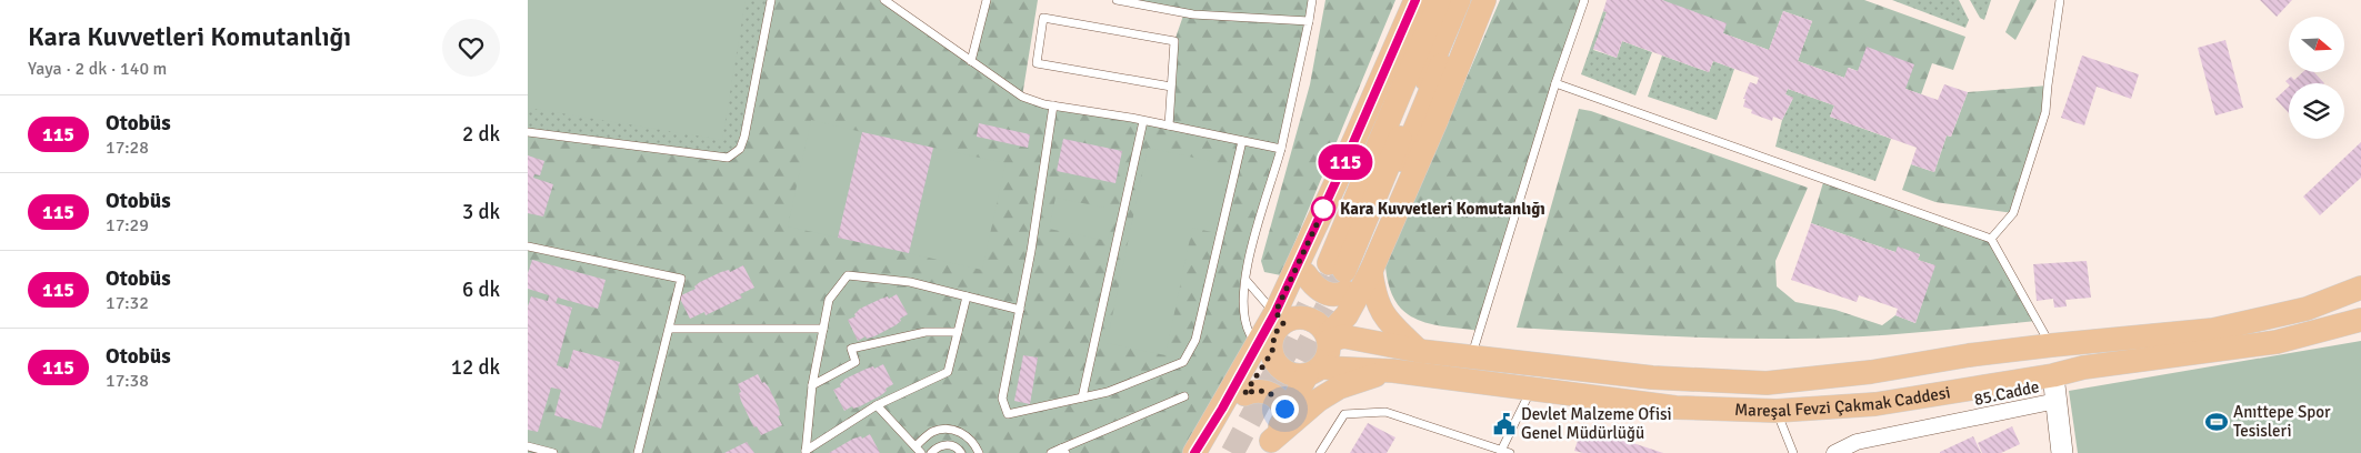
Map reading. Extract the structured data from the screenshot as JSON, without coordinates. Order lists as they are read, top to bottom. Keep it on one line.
{"streets":{"main road":["Mareşal Fevzi Çakmak Caddesi"],"street":["85.Cadde"]},"places":{"other":["Kara Kuvvetleri Komutanlığı"],"sports":["Anıttepe Spor Tesisleri"],"public building":["Devlet Malzeme Ofisi Genel Müdürlüğü"]},"lines":["bus line 115"],"north":"right","page":{"heading":["Kara Kuvvetleri Komutanlığı","Yaya · 2 dk · 140 m"],"on_map":"115","list":[{"mark":"115","name":"Otobüs","note":"17:28","value":"2 dk"},{"mark":"115","name":"Otobüs","note":"17:29","value":"3 dk"},{"mark":"115","name":"Otobüs","note":"17:32","value":"6 dk"},{"mark":"115","name":"Otobüs","note":"17:38","value":"12 dk"}]}}
